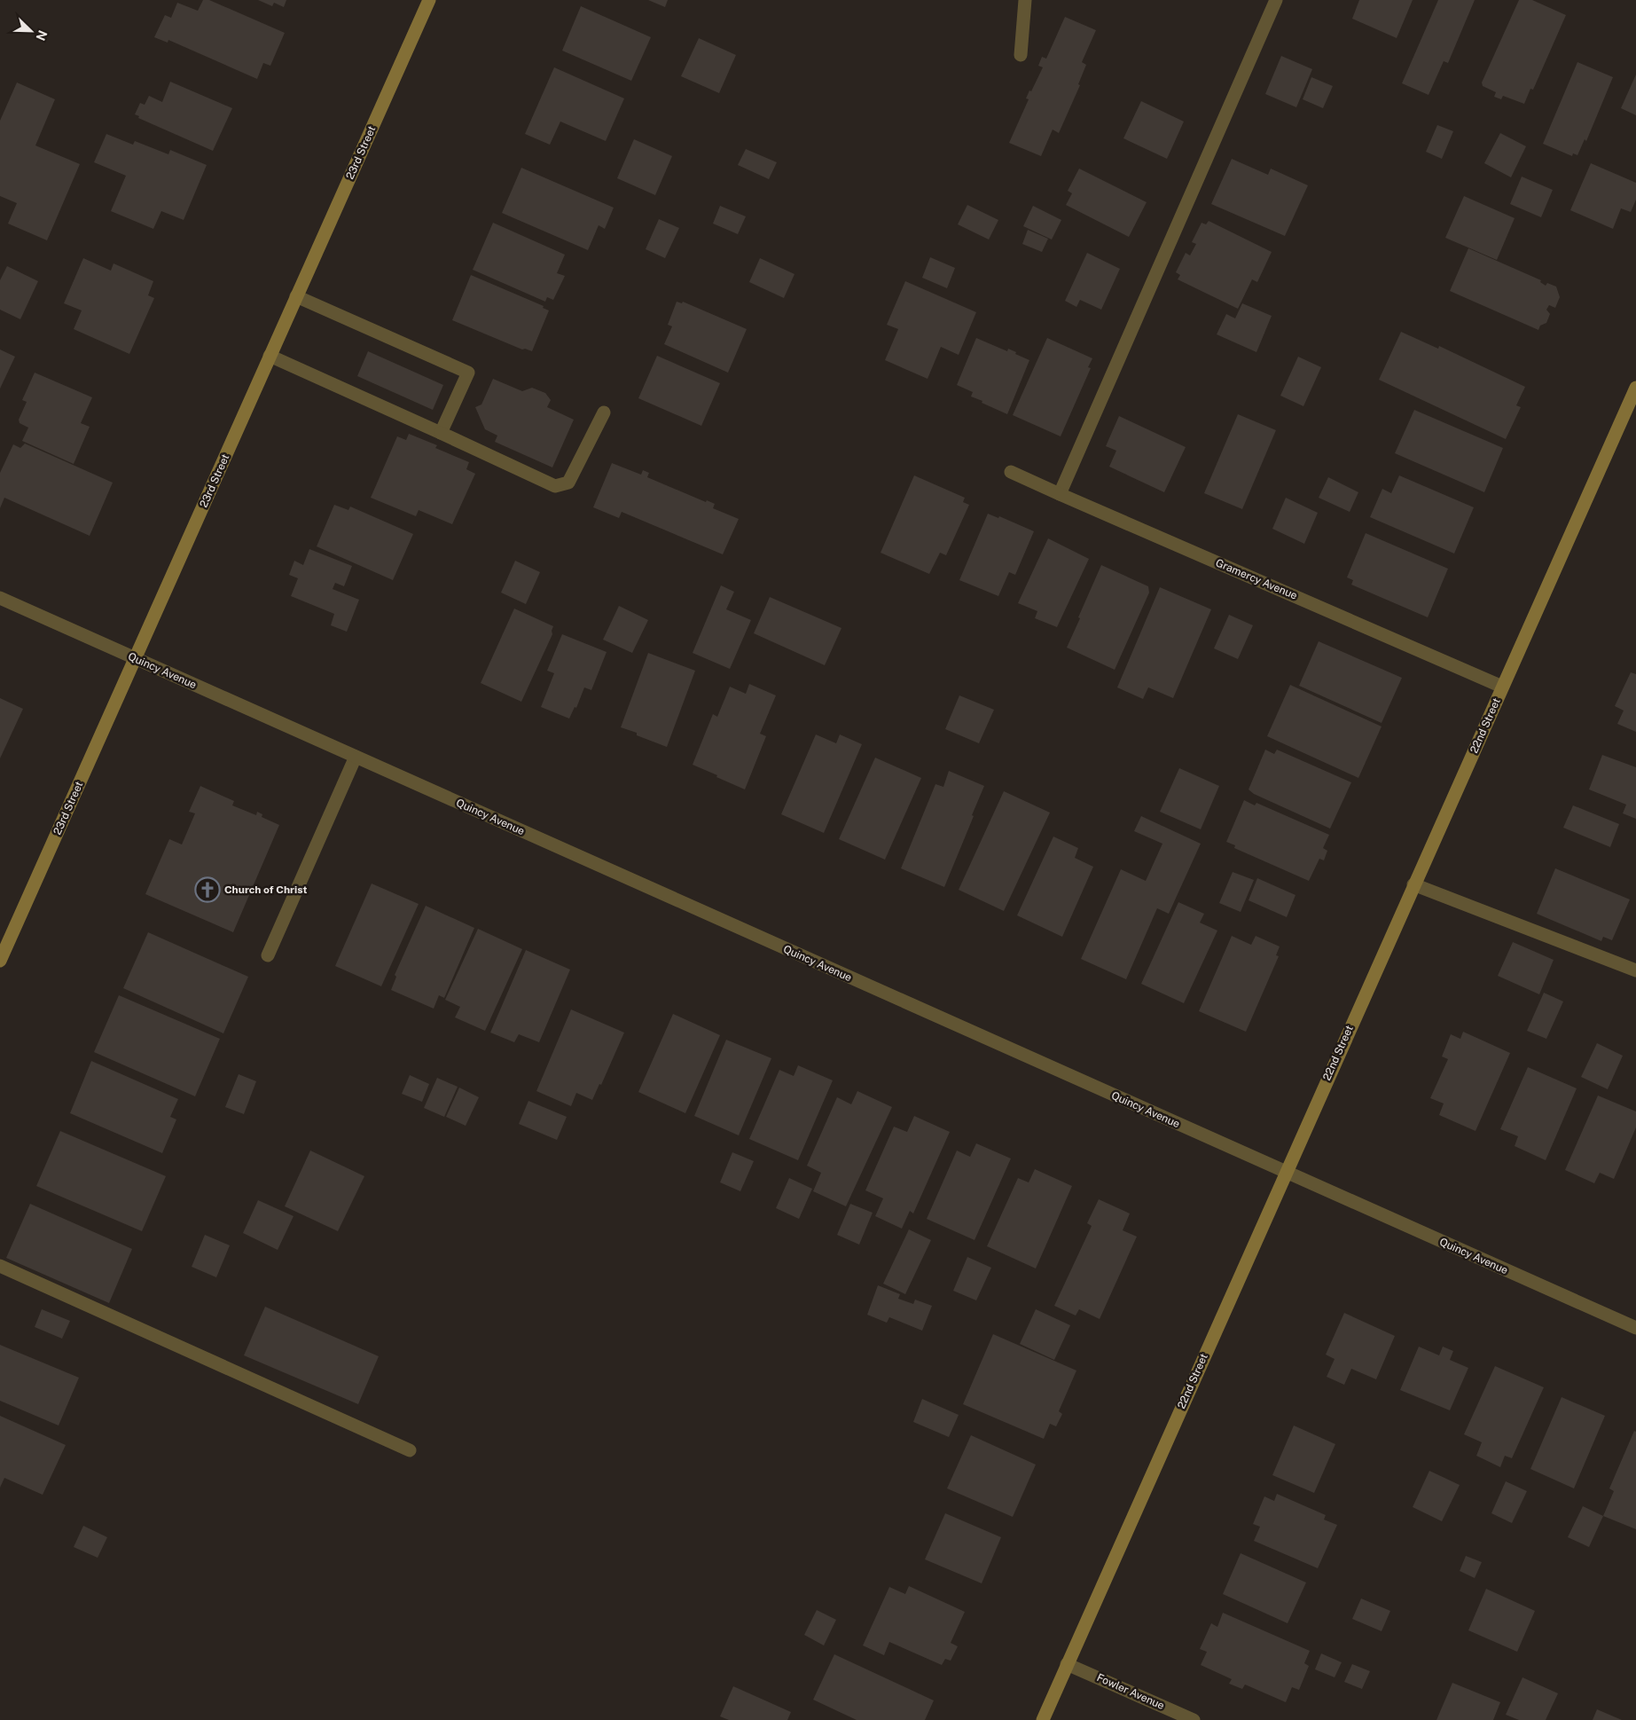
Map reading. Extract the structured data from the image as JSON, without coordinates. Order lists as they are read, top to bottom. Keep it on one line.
{"streets":{"street":["23rd Street","Gramercy Avenue","Quincy Avenue","22nd Street","Fowler Avenue"]},"crossings":[["23rd Street","Quincy Avenue"],["Gramercy Avenue","22nd Street"],["Quincy Avenue","22nd Street"],["22nd Street","Fowler Avenue"]],"places":{"church":["Church of Christ"]},"north":"bottom right"}
